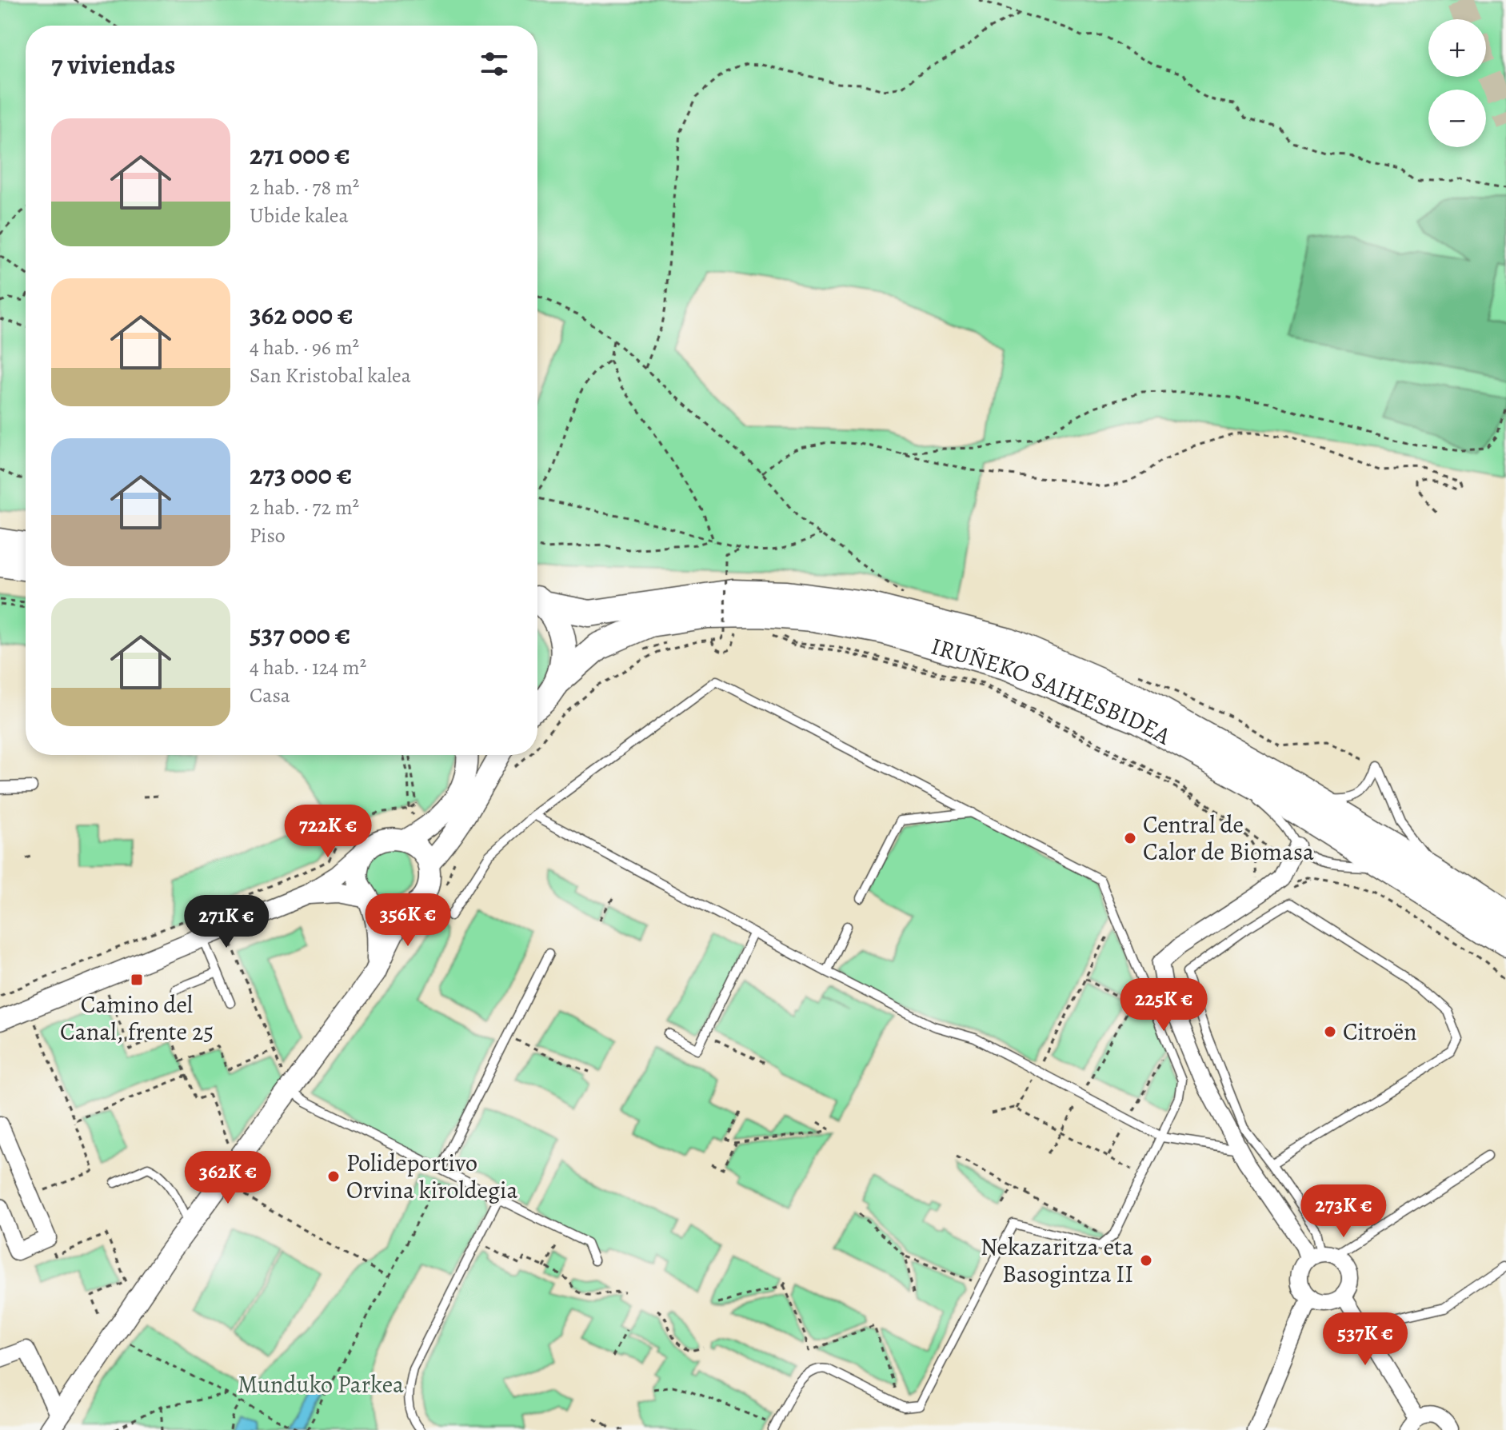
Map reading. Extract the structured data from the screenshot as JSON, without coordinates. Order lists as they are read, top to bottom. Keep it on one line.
{"streets":{"highway":["IRUÑEKO SAIHESBIDEA"]},"parks":["Munduko Parkea"],"places":{"other":["Central de Calor de Biomasa","Citroën","Polideportivo Orvina kiroldegia","Nekazaritza eta Basogintza II"],"transit":["Camino del Canal, frente 25"]},"page":{"map_buttons":["+","−"],"heading":"7 viviendas","list":[{"name":"271 000 €","note":"2 hab. · 78 m² · Ubide kalea"},{"name":"362 000 €","note":"4 hab. · 96 m² · San Kristobal kalea"},{"name":"273 000 €","note":"2 hab. · 72 m² · Piso"},{"name":"537 000 €","note":"4 hab. · 124 m² · Casa"}],"price":["722K €","356K €","271K €","225K €","362K €","273K €","537K €"]}}
